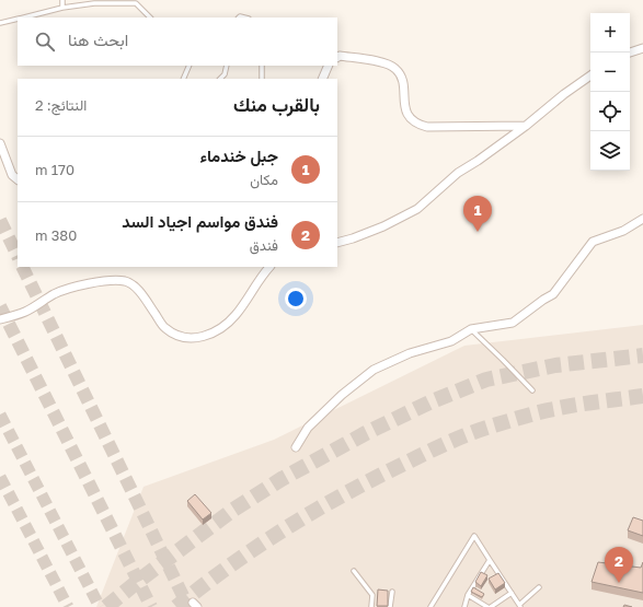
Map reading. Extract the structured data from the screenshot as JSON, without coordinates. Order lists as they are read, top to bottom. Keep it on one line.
{"page":{"map_buttons":["+","−"],"search":"ابحث هنا","heading":["بالقرب منك","النتائج: 2"],"list":[{"mark":"1","name":"جبل خندماء","note":"مكان","value":"170 m"},{"mark":"2","name":"فندق مواسم اجياد السد","note":"فندق","value":"380 m"}],"pins":["1","2"]}}
